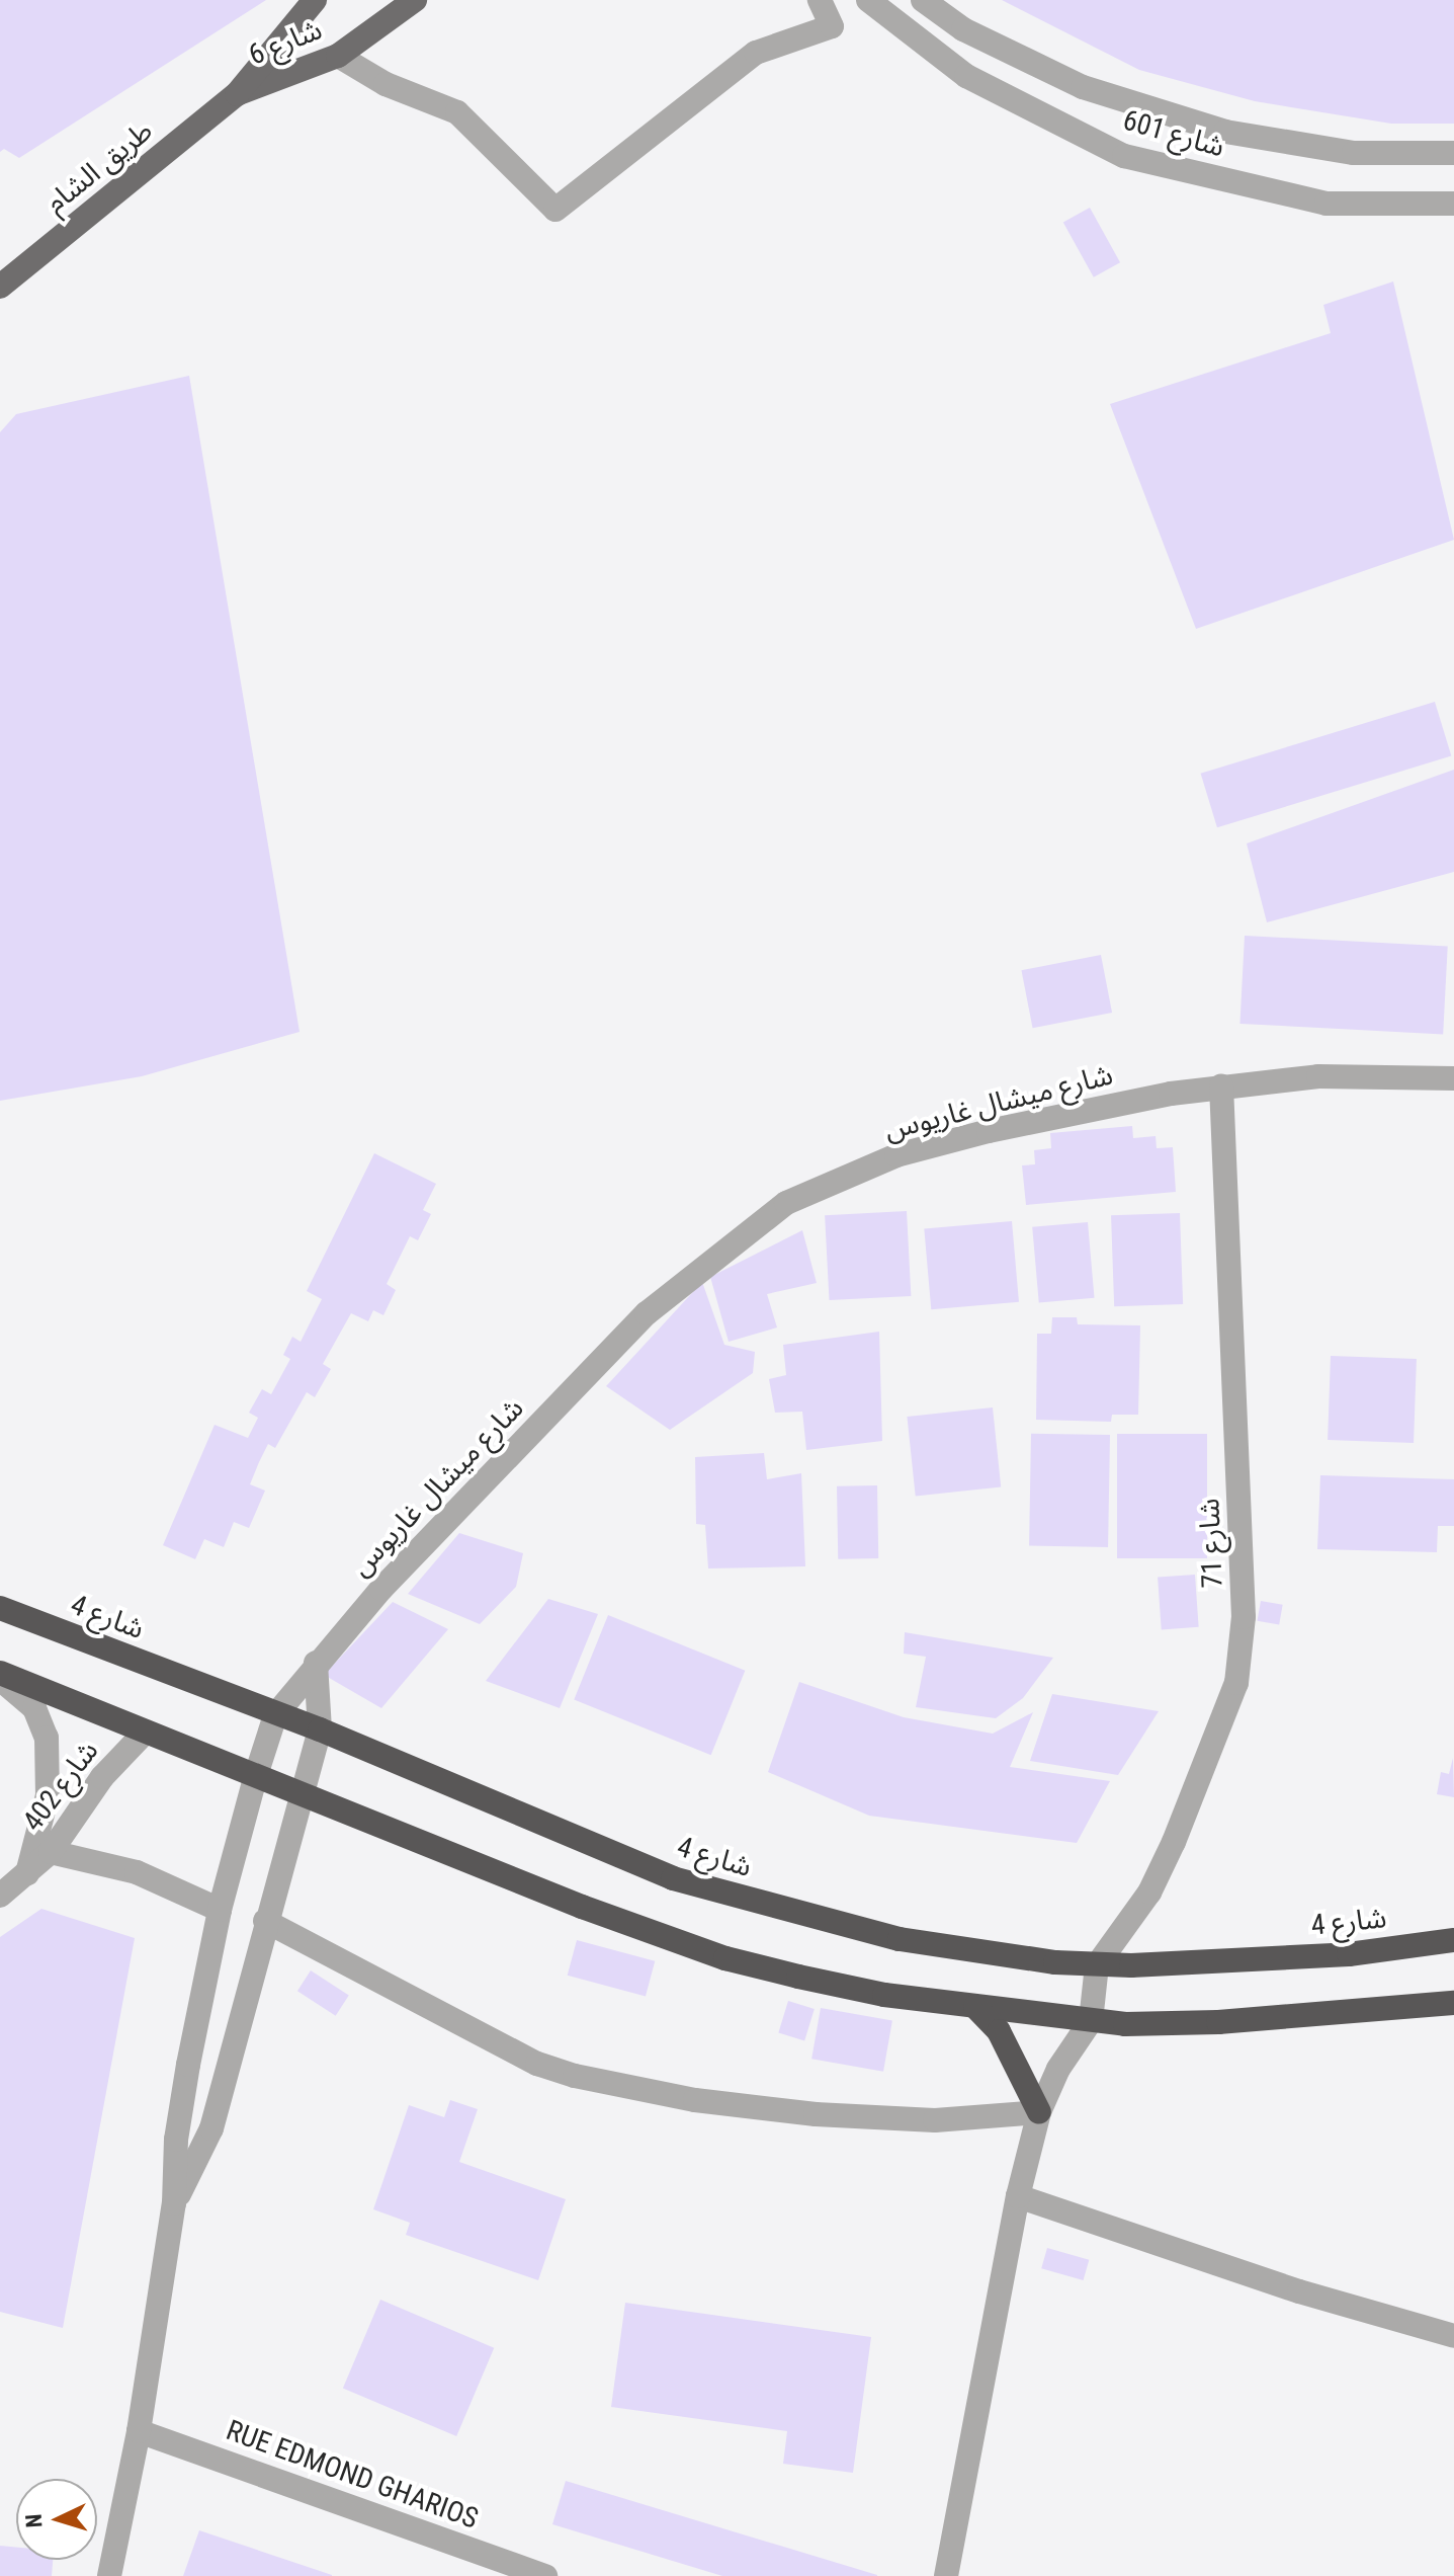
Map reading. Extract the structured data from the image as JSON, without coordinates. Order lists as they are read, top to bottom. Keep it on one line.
{"streets":{"highway":["شارع 4"],"main road":["شارع 6","طريق الشام"],"street":["شارع 601","شارع ميشال غاريوس","شارع 71","شارع 402","RUE EDMOND GHARIOS"]},"crossings":[["شارع 6","طريق الشام"],["شارع ميشال غاريوس","شارع 71"],["شارع ميشال غاريوس","شارع 4"],["شارع 71","شارع 4"]],"north":"left"}
